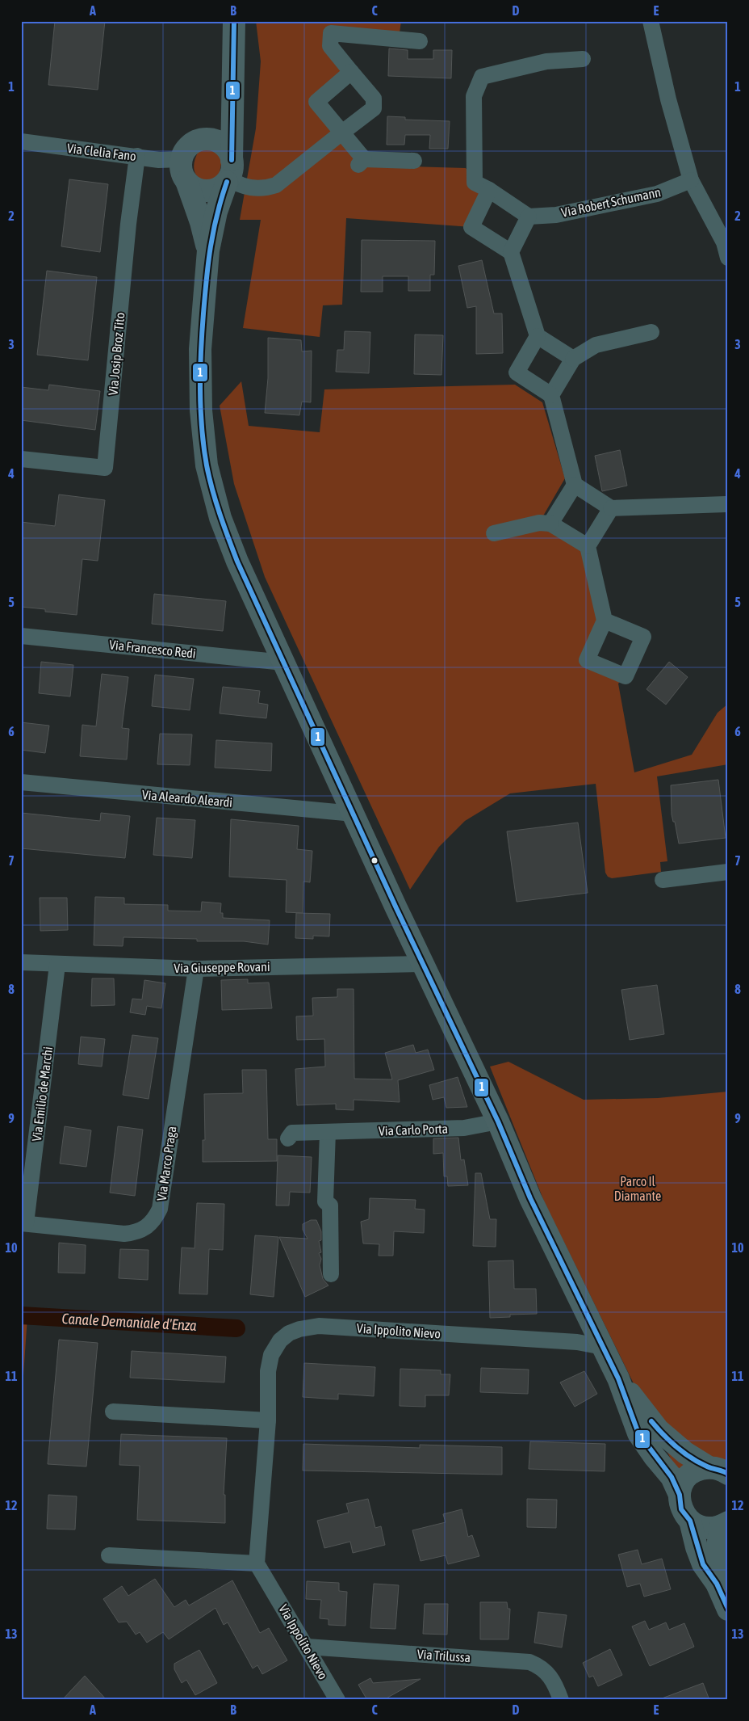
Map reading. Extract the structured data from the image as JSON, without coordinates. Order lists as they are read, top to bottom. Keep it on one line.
{"streets":{"street":["Via Clelia Fano","Via Robert Schumann","Via Josip Broz Tito","Via Francesco Redi","Via Aleardo Aleardi","Via Giuseppe Rovani","Via Emilio de Marchi","Via Carlo Porta","Via Marco Praga","Via Ippolito Nievo","Via Trilussa"]},"crossings":[["Via Clelia Fano","Via Josip Broz Tito"],["Via Giuseppe Rovani","Via Emilio de Marchi"],["Via Giuseppe Rovani","Via Marco Praga"],["Via Emilio de Marchi","Via Marco Praga"],["Via Ippolito Nievo","Via Trilussa"]],"water":["Canale Demaniale d'Enza"],"parks":["Parco Il Diamante"],"lines":["transit line 1"],"grid":{"columns":["A","B","C","D","E"],"rows":["1","2","3","4","5","6","7","8","9","10","11","12","13"]}}
